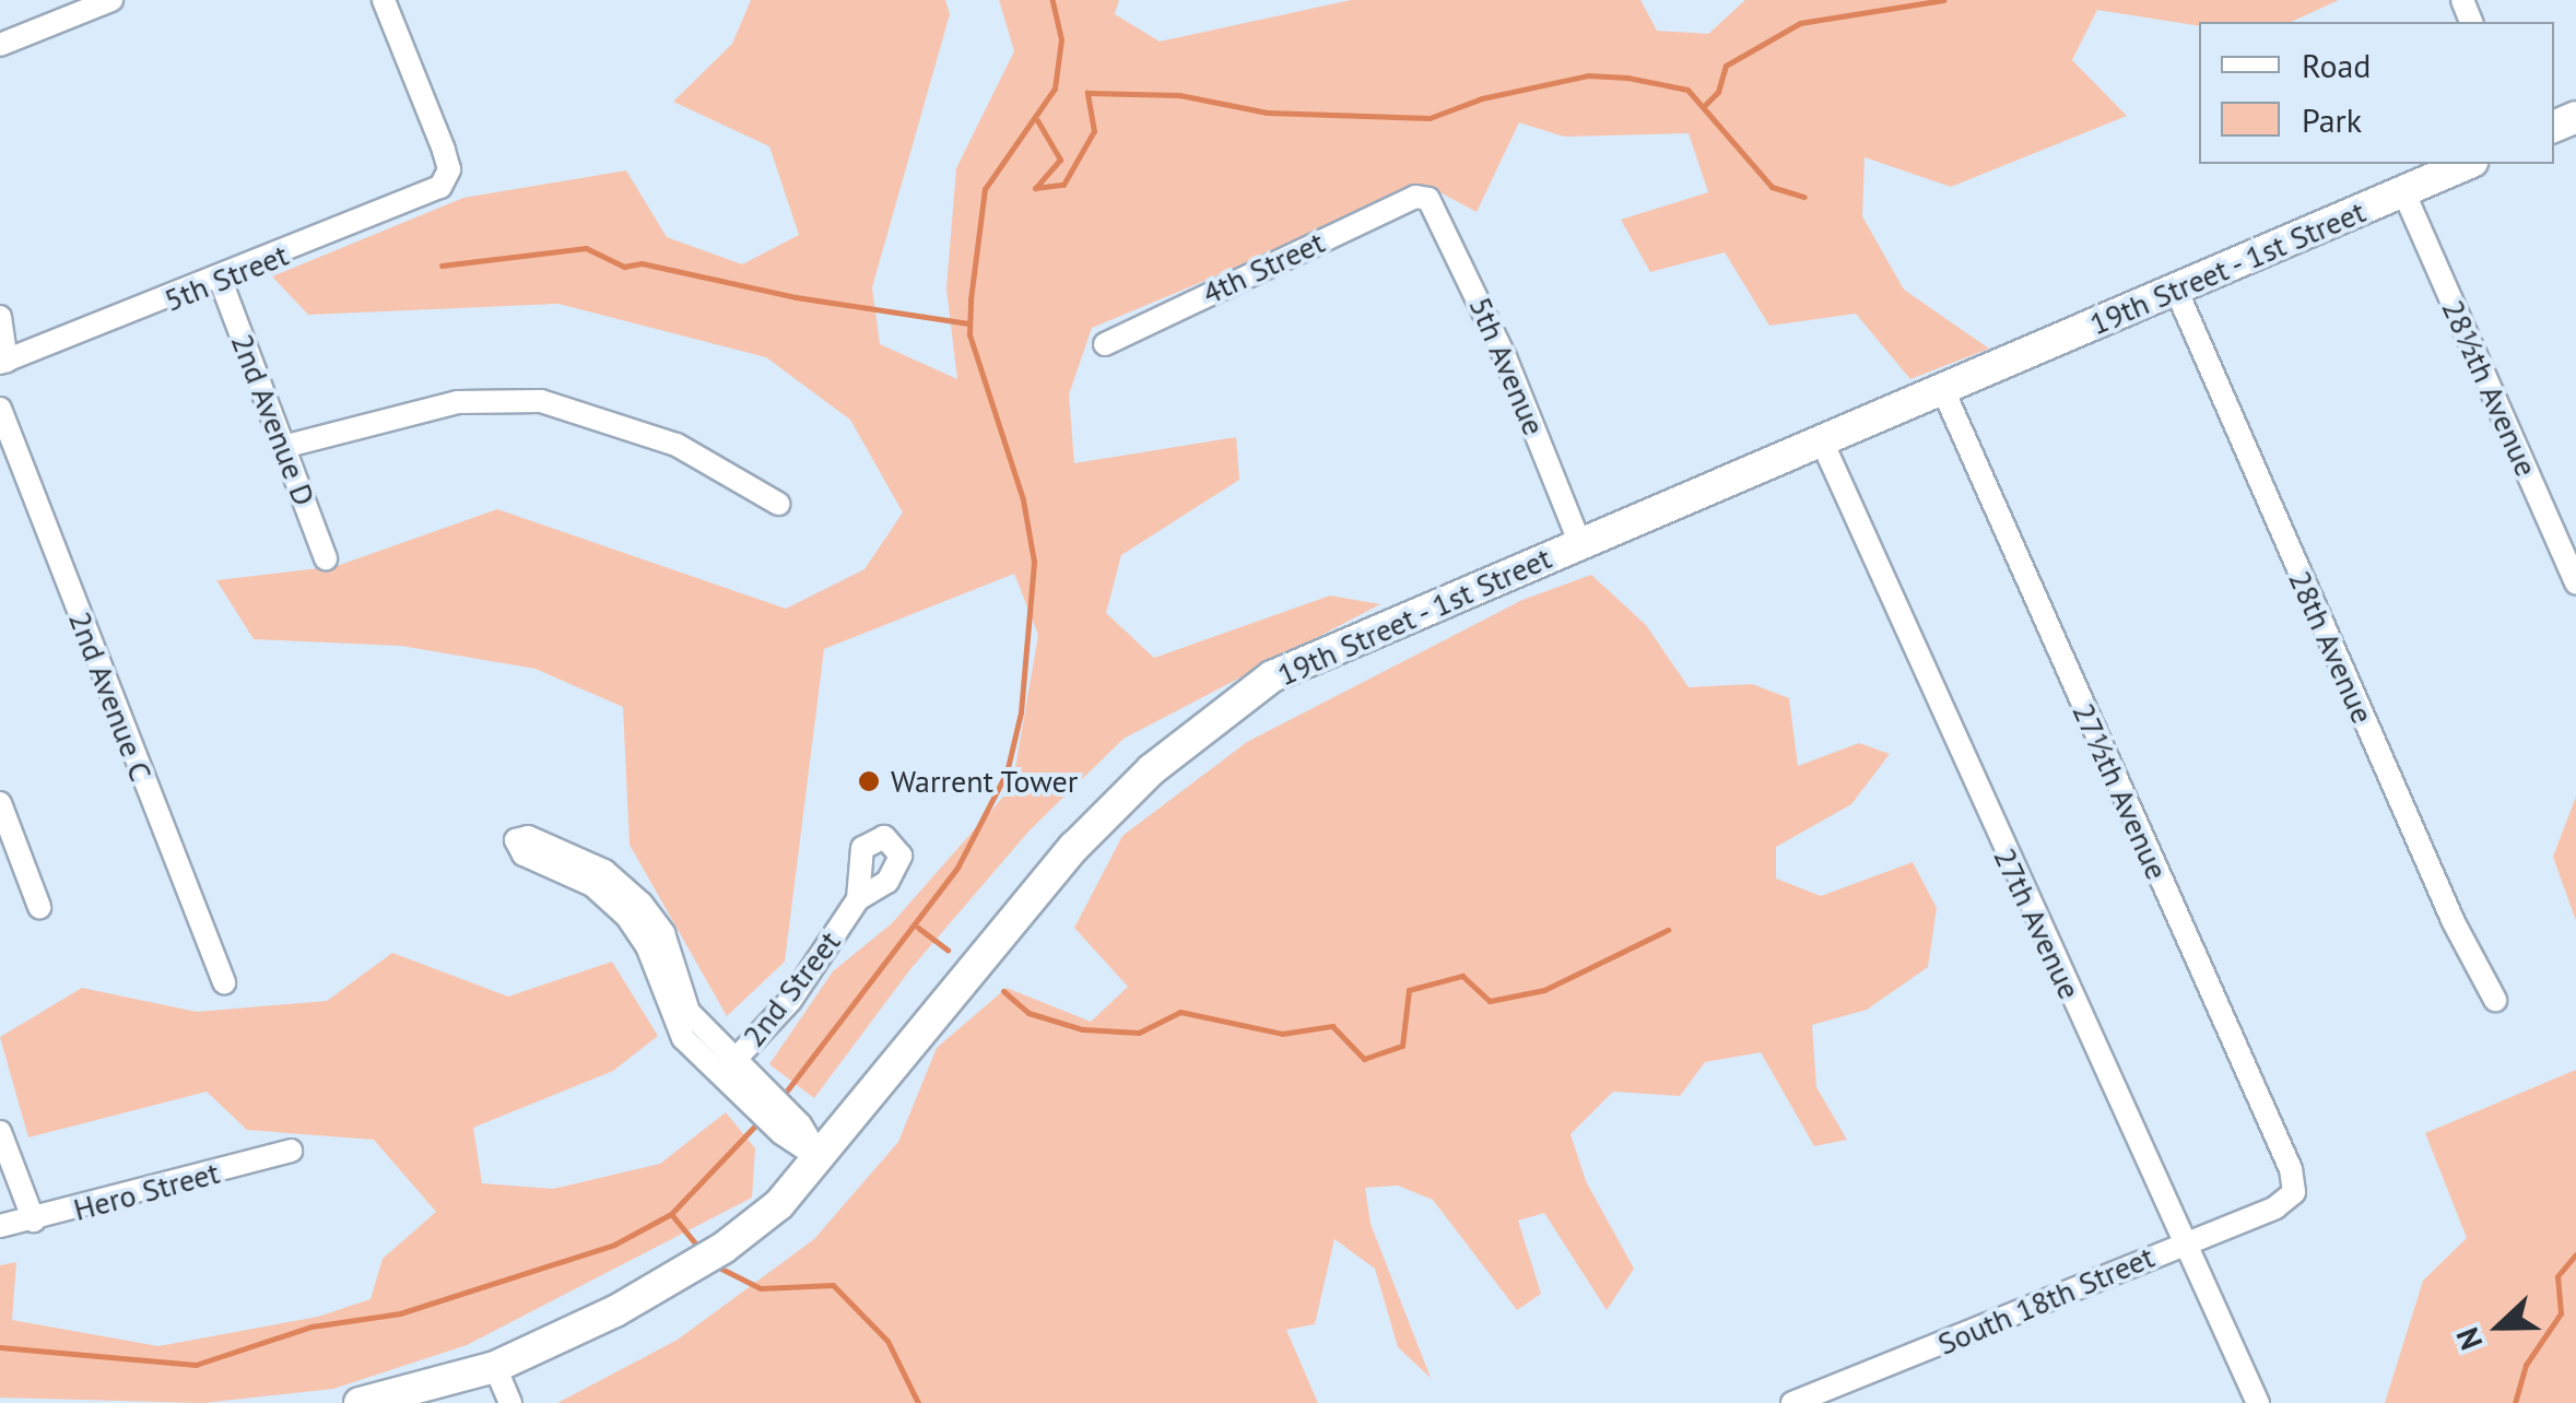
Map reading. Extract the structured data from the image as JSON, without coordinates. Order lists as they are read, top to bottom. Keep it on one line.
{"streets":{"main road":["19th Street - 1st Street"],"street":["4th Street","5th Street","5th Avenue","28½th Avenue","2nd Avenue D","28th Avenue","2nd Avenue C","27½th Avenue","27th Avenue","2nd Street","Hero Street","South 18th Street"]},"crossings":[["4th Street","5th Avenue"],["19th Street - 1st Street","5th Avenue"],["19th Street - 1st Street","28½th Avenue"],["19th Street - 1st Street","28th Avenue"],["19th Street - 1st Street","27½th Avenue"],["19th Street - 1st Street","27th Avenue"],["5th Street","2nd Avenue D"],["27½th Avenue","South 18th Street"],["27th Avenue","South 18th Street"]],"places":["Warrent Tower"],"legend":["Road","Park"],"north":"left"}
